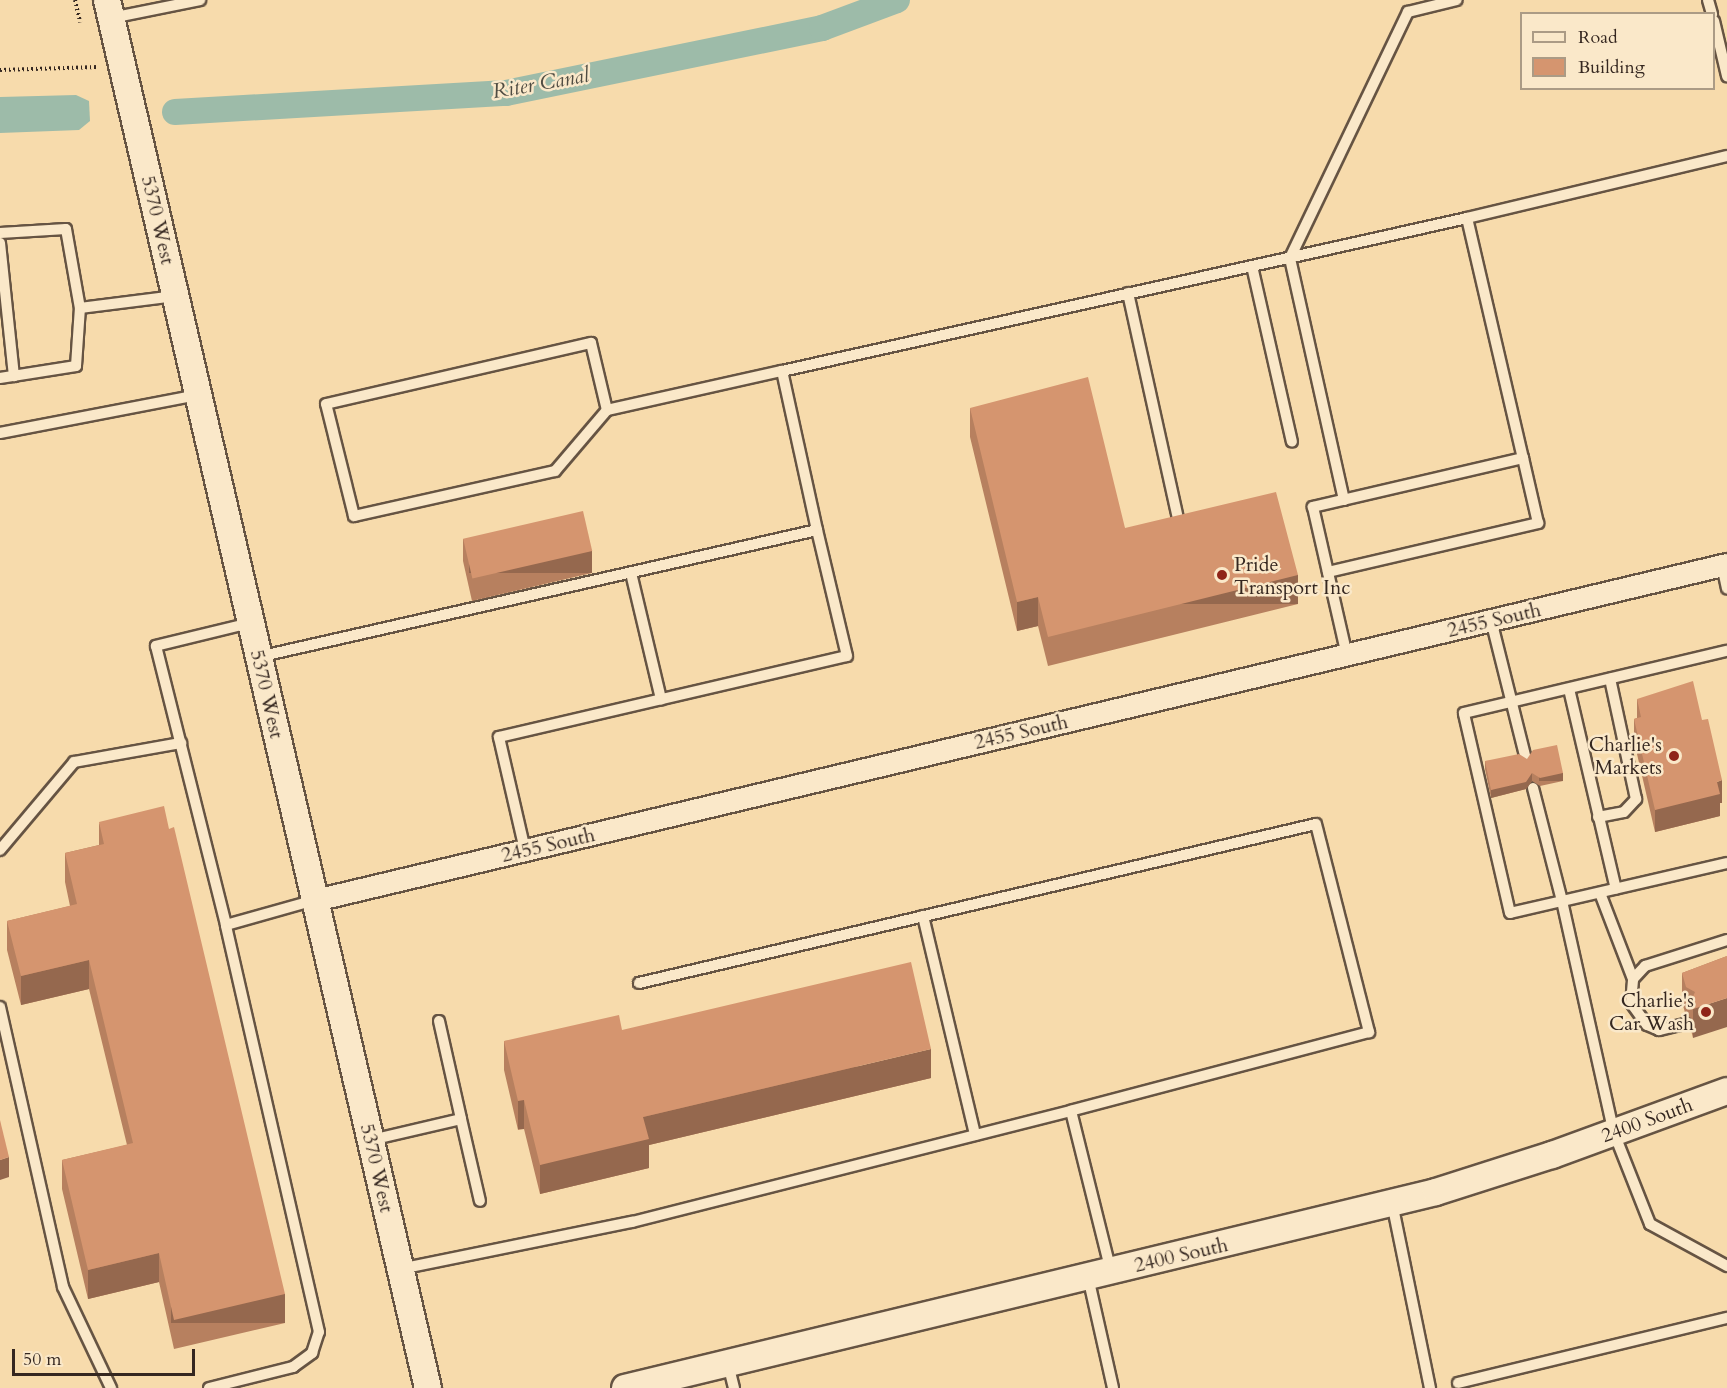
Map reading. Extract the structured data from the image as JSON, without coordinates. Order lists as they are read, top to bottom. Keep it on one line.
{"streets":{"street":["5370 West","2455 South","2400 South"]},"crossings":[["5370 West","2455 South"]],"water":["Riter Canal"],"places":["Pride Transport Inc","Charlie's Markets","Charlie's Car Wash"],"legend":["Road","Building"],"scale_bar":"50 m"}
